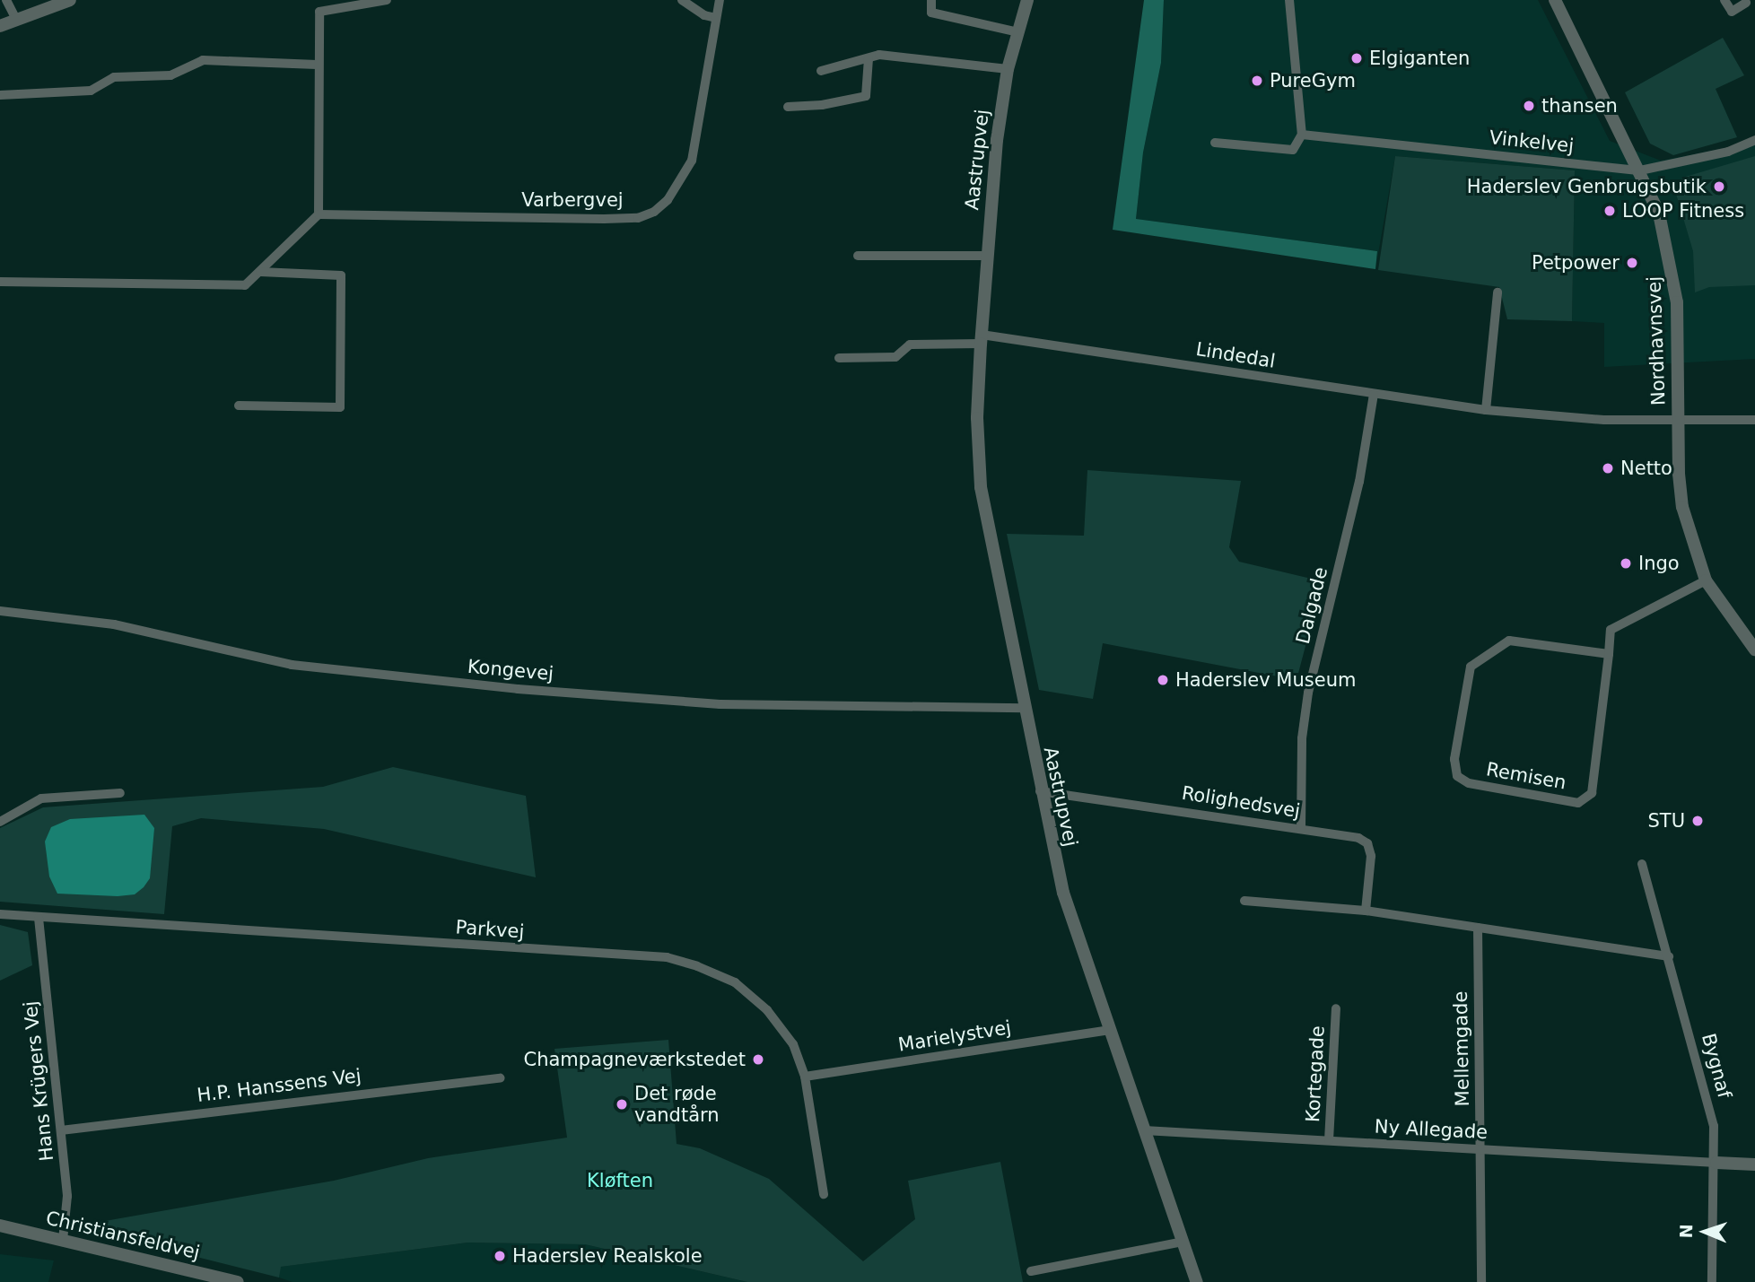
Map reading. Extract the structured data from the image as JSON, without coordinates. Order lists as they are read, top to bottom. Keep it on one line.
{"streets":{"street":["Vinkelvej","Aastrupvej","Varbergvej","Nordhavnsvej","Lindedal","Dalgade","Kongevej","Remisen","Rolighedsvej","Parkvej","Marielystvej","Mellemgade","Bygnaf","Kortegade","Hans Krügers Vej","H.P. Hanssens Vej","Ny Allegade","Christiansfeldvej"]},"crossings":[["Vinkelvej","Nordhavnsvej"],["Aastrupvej","Lindedal"],["Aastrupvej","Kongevej"],["Aastrupvej","Rolighedsvej"],["Aastrupvej","Marielystvej"],["Aastrupvej","Ny Allegade"],["Nordhavnsvej","Lindedal"],["Nordhavnsvej","Remisen"],["Lindedal","Dalgade"],["Dalgade","Rolighedsvej"],["Parkvej","Marielystvej"],["Parkvej","Hans Krügers Vej"],["Mellemgade","Ny Allegade"],["Bygnaf","Ny Allegade"],["Kortegade","Ny Allegade"],["Hans Krügers Vej","H.P. Hanssens Vej"],["Hans Krügers Vej","Christiansfeldvej"]],"parks":["Kløften"],"places":["Elgiganten","PureGym","thansen","Haderslev Genbrugsbutik","LOOP Fitness","Petpower","Netto","Ingo","Haderslev Museum","STU","Champagneværkstedet","Det røde vandtårn","Haderslev Realskole"],"north":"left"}
